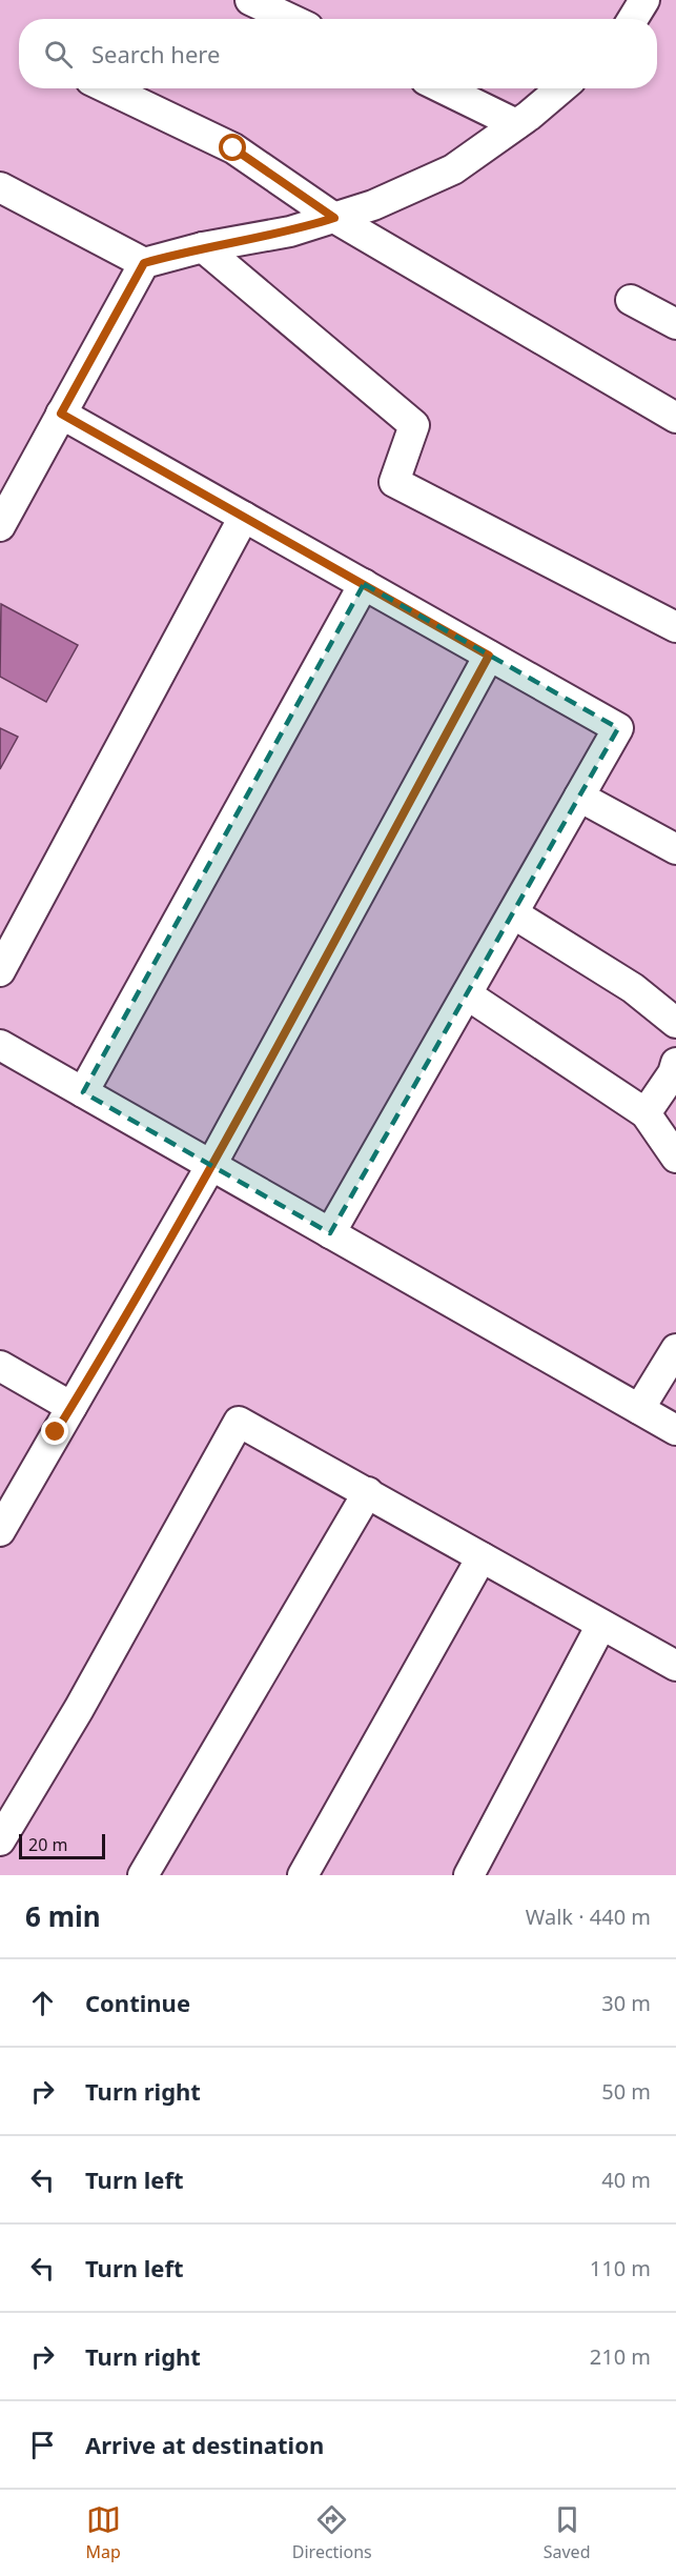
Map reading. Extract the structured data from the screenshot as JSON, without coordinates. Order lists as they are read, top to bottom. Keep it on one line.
{"scale_bar":"20 m","page":{"search":"Search here","scale":"20 m","heading":["6 min","Walk · 440 m"],"list":[["Continue","30 m"],["Turn right","50 m"],["Turn left","40 m"],["Turn left","110 m"],["Turn right","210 m"],"Arrive at destination"],"nav":["Map","Directions","Saved"]}}
